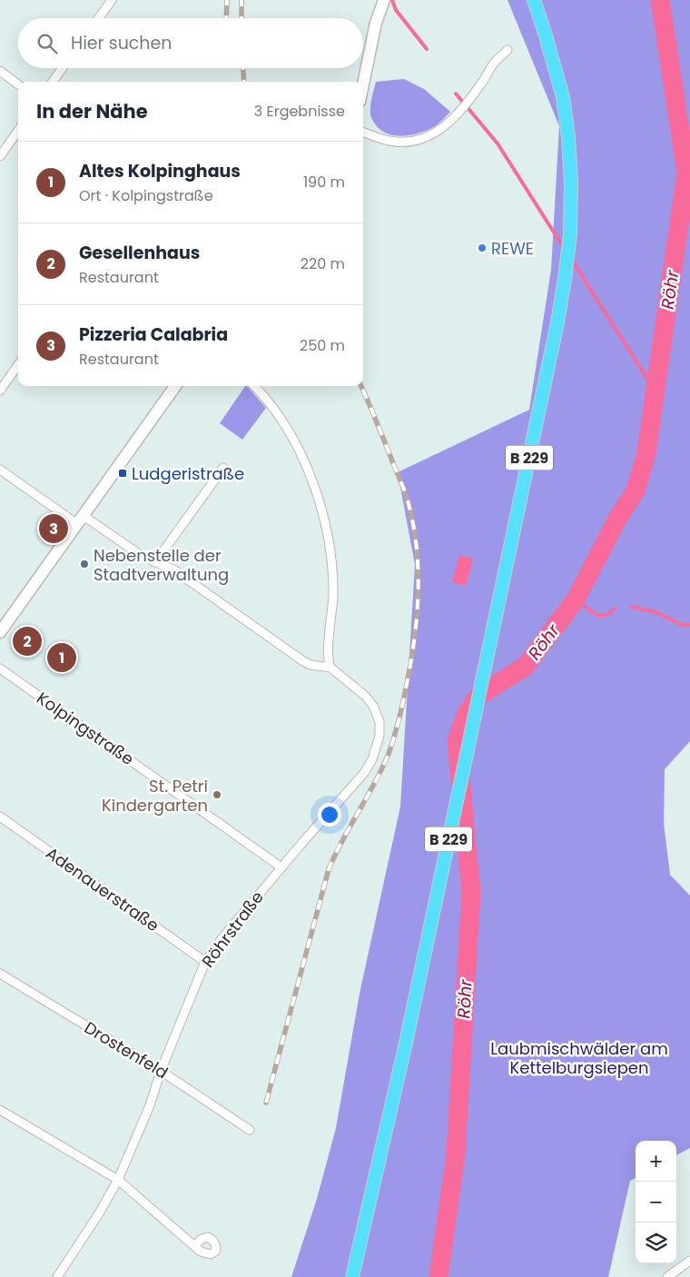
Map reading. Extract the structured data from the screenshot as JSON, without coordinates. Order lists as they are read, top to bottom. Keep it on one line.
{"streets":{"main road":["B 229"],"street":["Kolpingstraße","Adenauerstraße","Röhrstraße","Drostenfeld"]},"crossings":[["Kolpingstraße","Röhrstraße"],["Adenauerstraße","Röhrstraße"],["Röhrstraße","Drostenfeld"]],"water":["Röhr"],"parks":["Laubmischwälder am Kettelburgsiepen"],"places":{"other":["REWE","Nebenstelle der Stadtverwaltung","St. Petri Kindergarten"],"transit":["Ludgeristraße"]},"page":{"search":"Hier suchen","heading":["In der Nähe","3 Ergebnisse"],"list":[{"mark":"1","name":"Altes Kolpinghaus","note":"Ort · Kolpingstraße","value":"190 m"},{"mark":"2","name":"Gesellenhaus","note":"Restaurant","value":"220 m"},{"mark":"3","name":"Pizzeria Calabria","note":"Restaurant","value":"250 m"}],"pins":["3","2","1"],"map_buttons":["+","−"]}}
